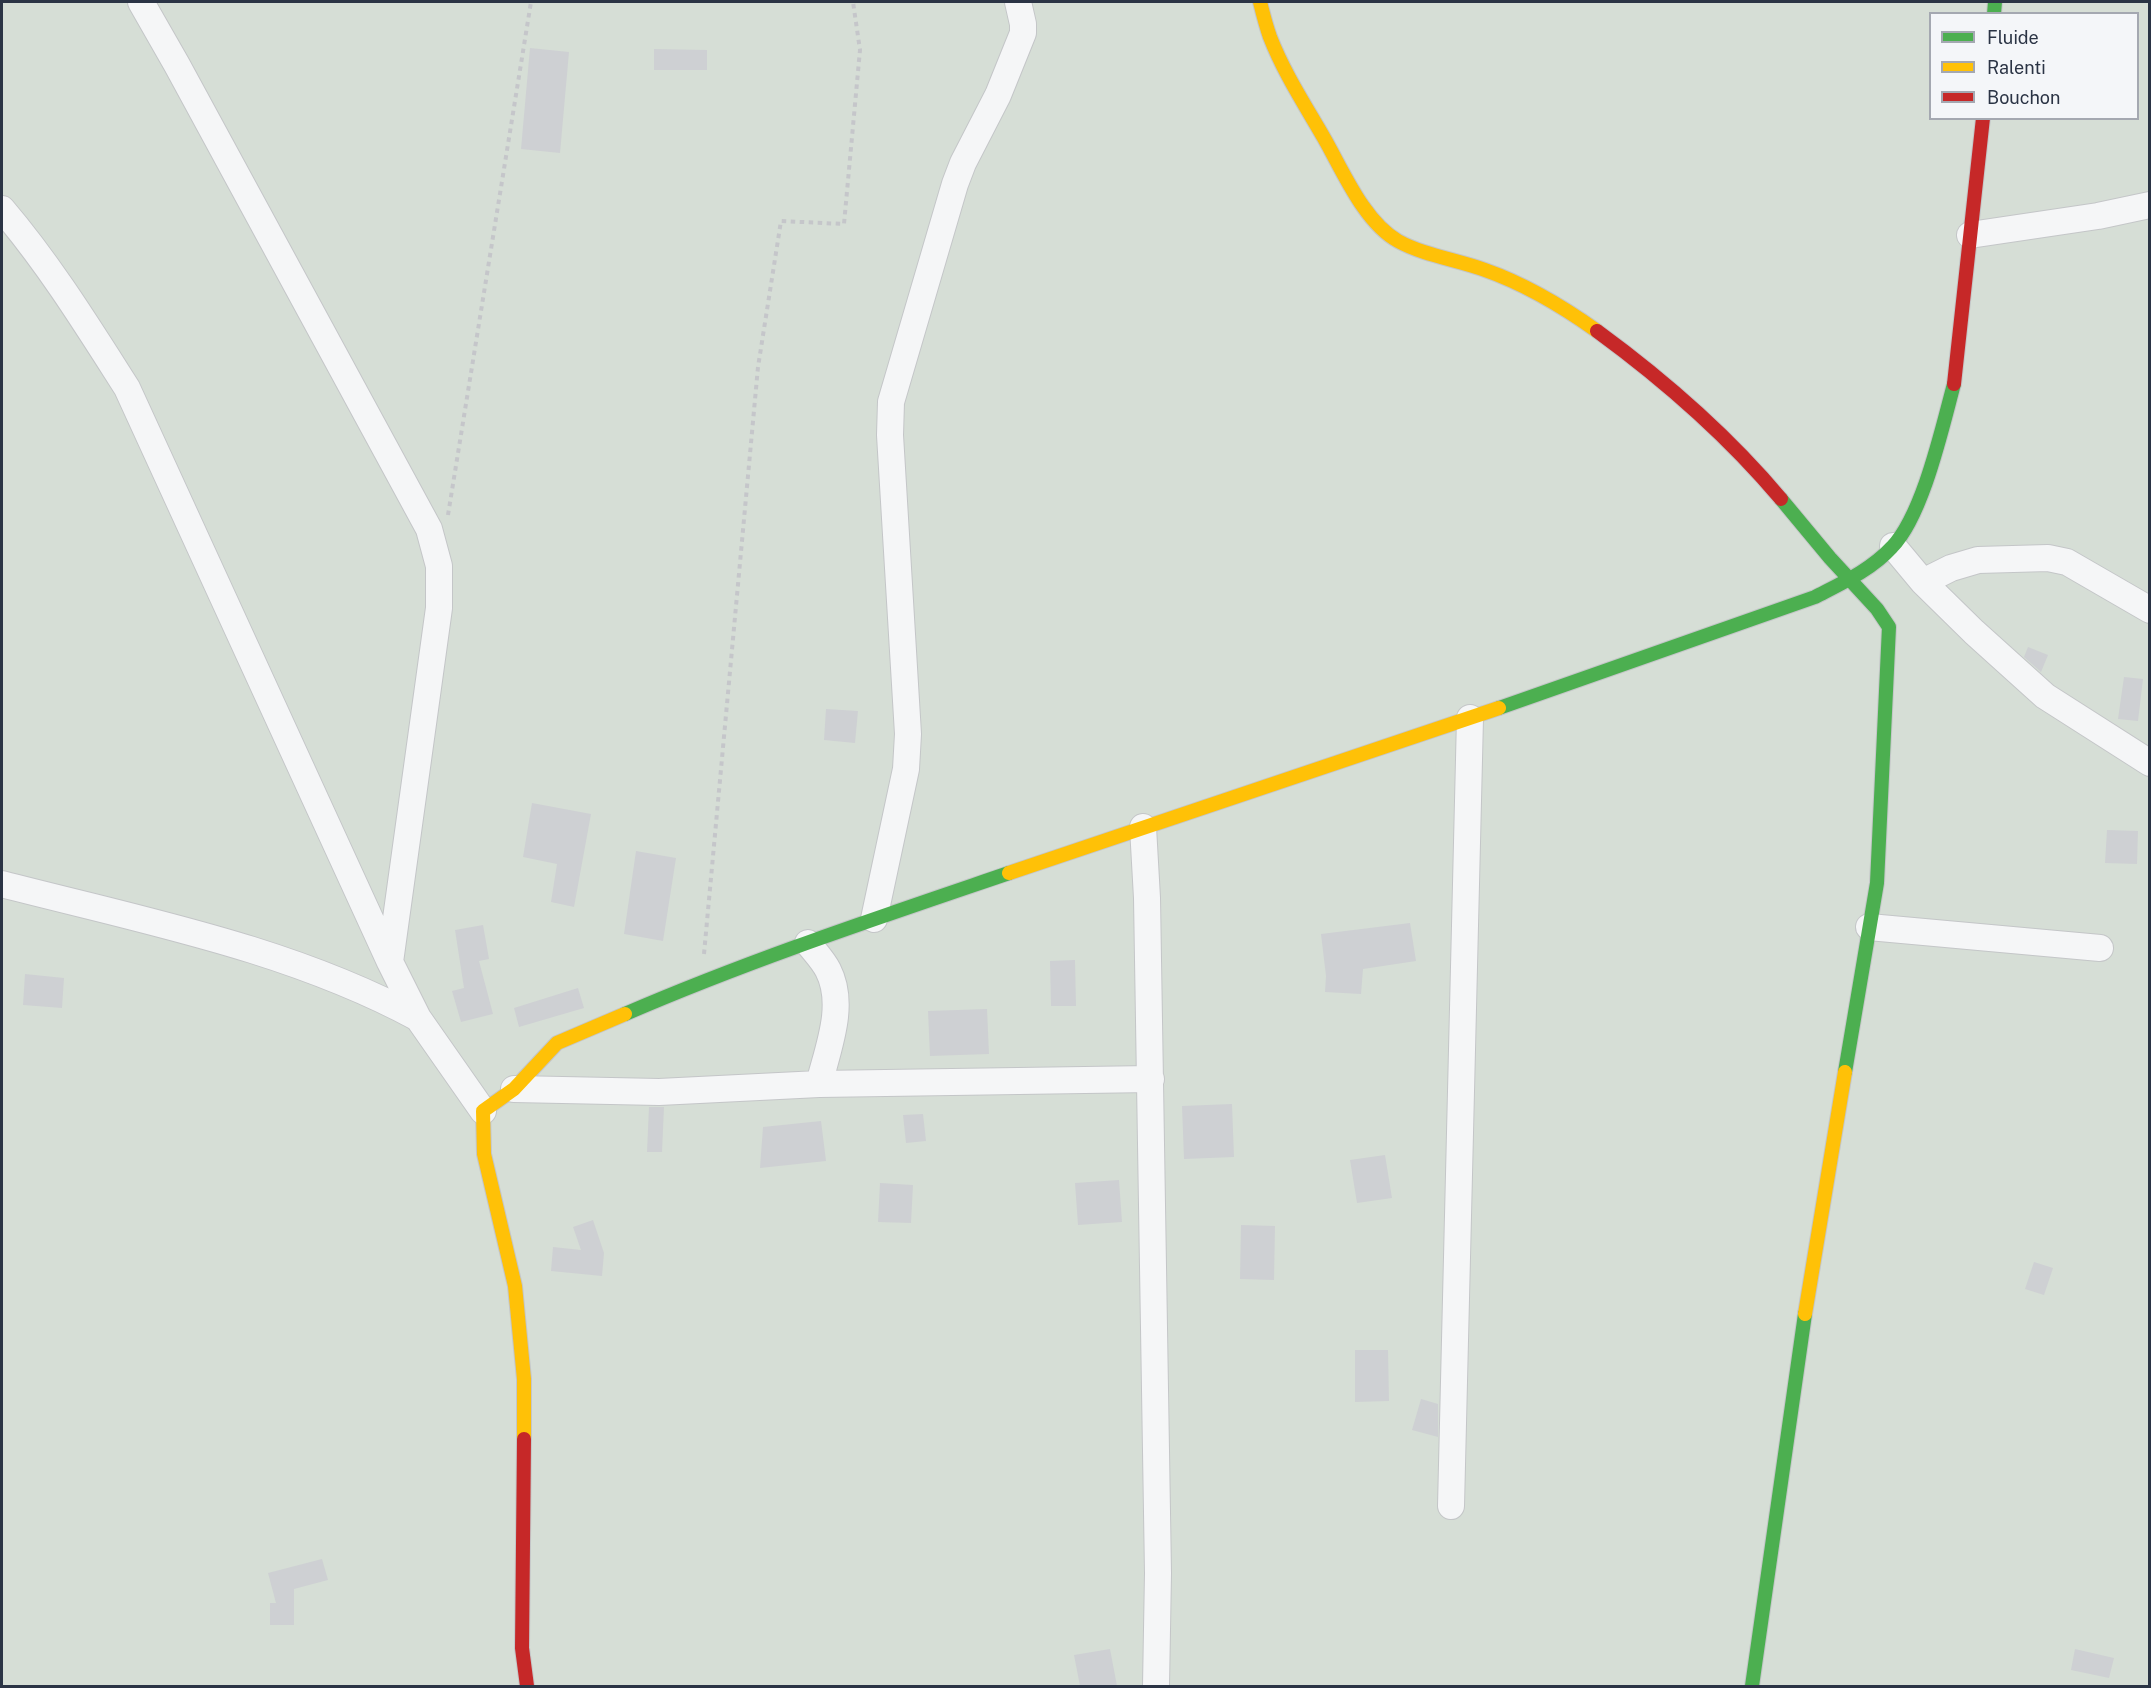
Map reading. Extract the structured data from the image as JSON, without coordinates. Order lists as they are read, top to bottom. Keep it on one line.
{"legend":["Fluide","Ralenti","Bouchon"]}
